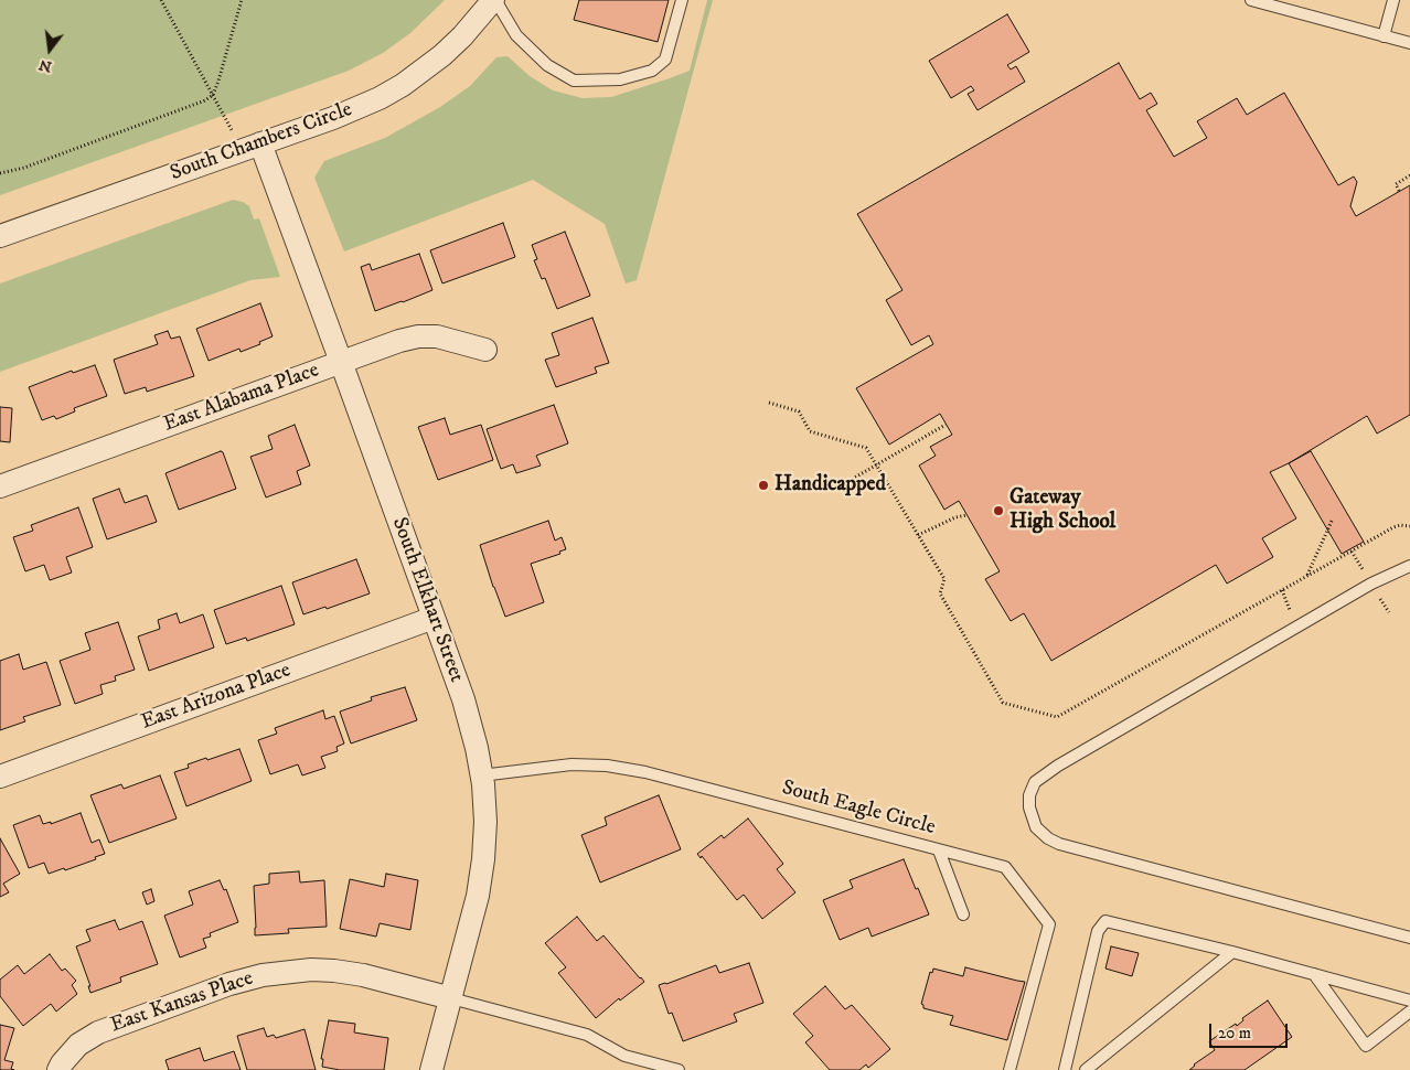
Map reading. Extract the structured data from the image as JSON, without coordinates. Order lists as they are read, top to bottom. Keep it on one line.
{"streets":{"street":["South Chambers Circle","East Alabama Place","South Elkhart Street","East Arizona Place","East Kansas Place"],"lane":["South Eagle Circle"]},"crossings":[["South Chambers Circle","South Elkhart Street"],["East Alabama Place","South Elkhart Street"],["South Elkhart Street","East Arizona Place"],["South Elkhart Street","South Eagle Circle"],["South Elkhart Street","East Kansas Place"]],"places":["Handicapped","Gateway High School"],"scale_bar":"20 m","north":"bottom"}
